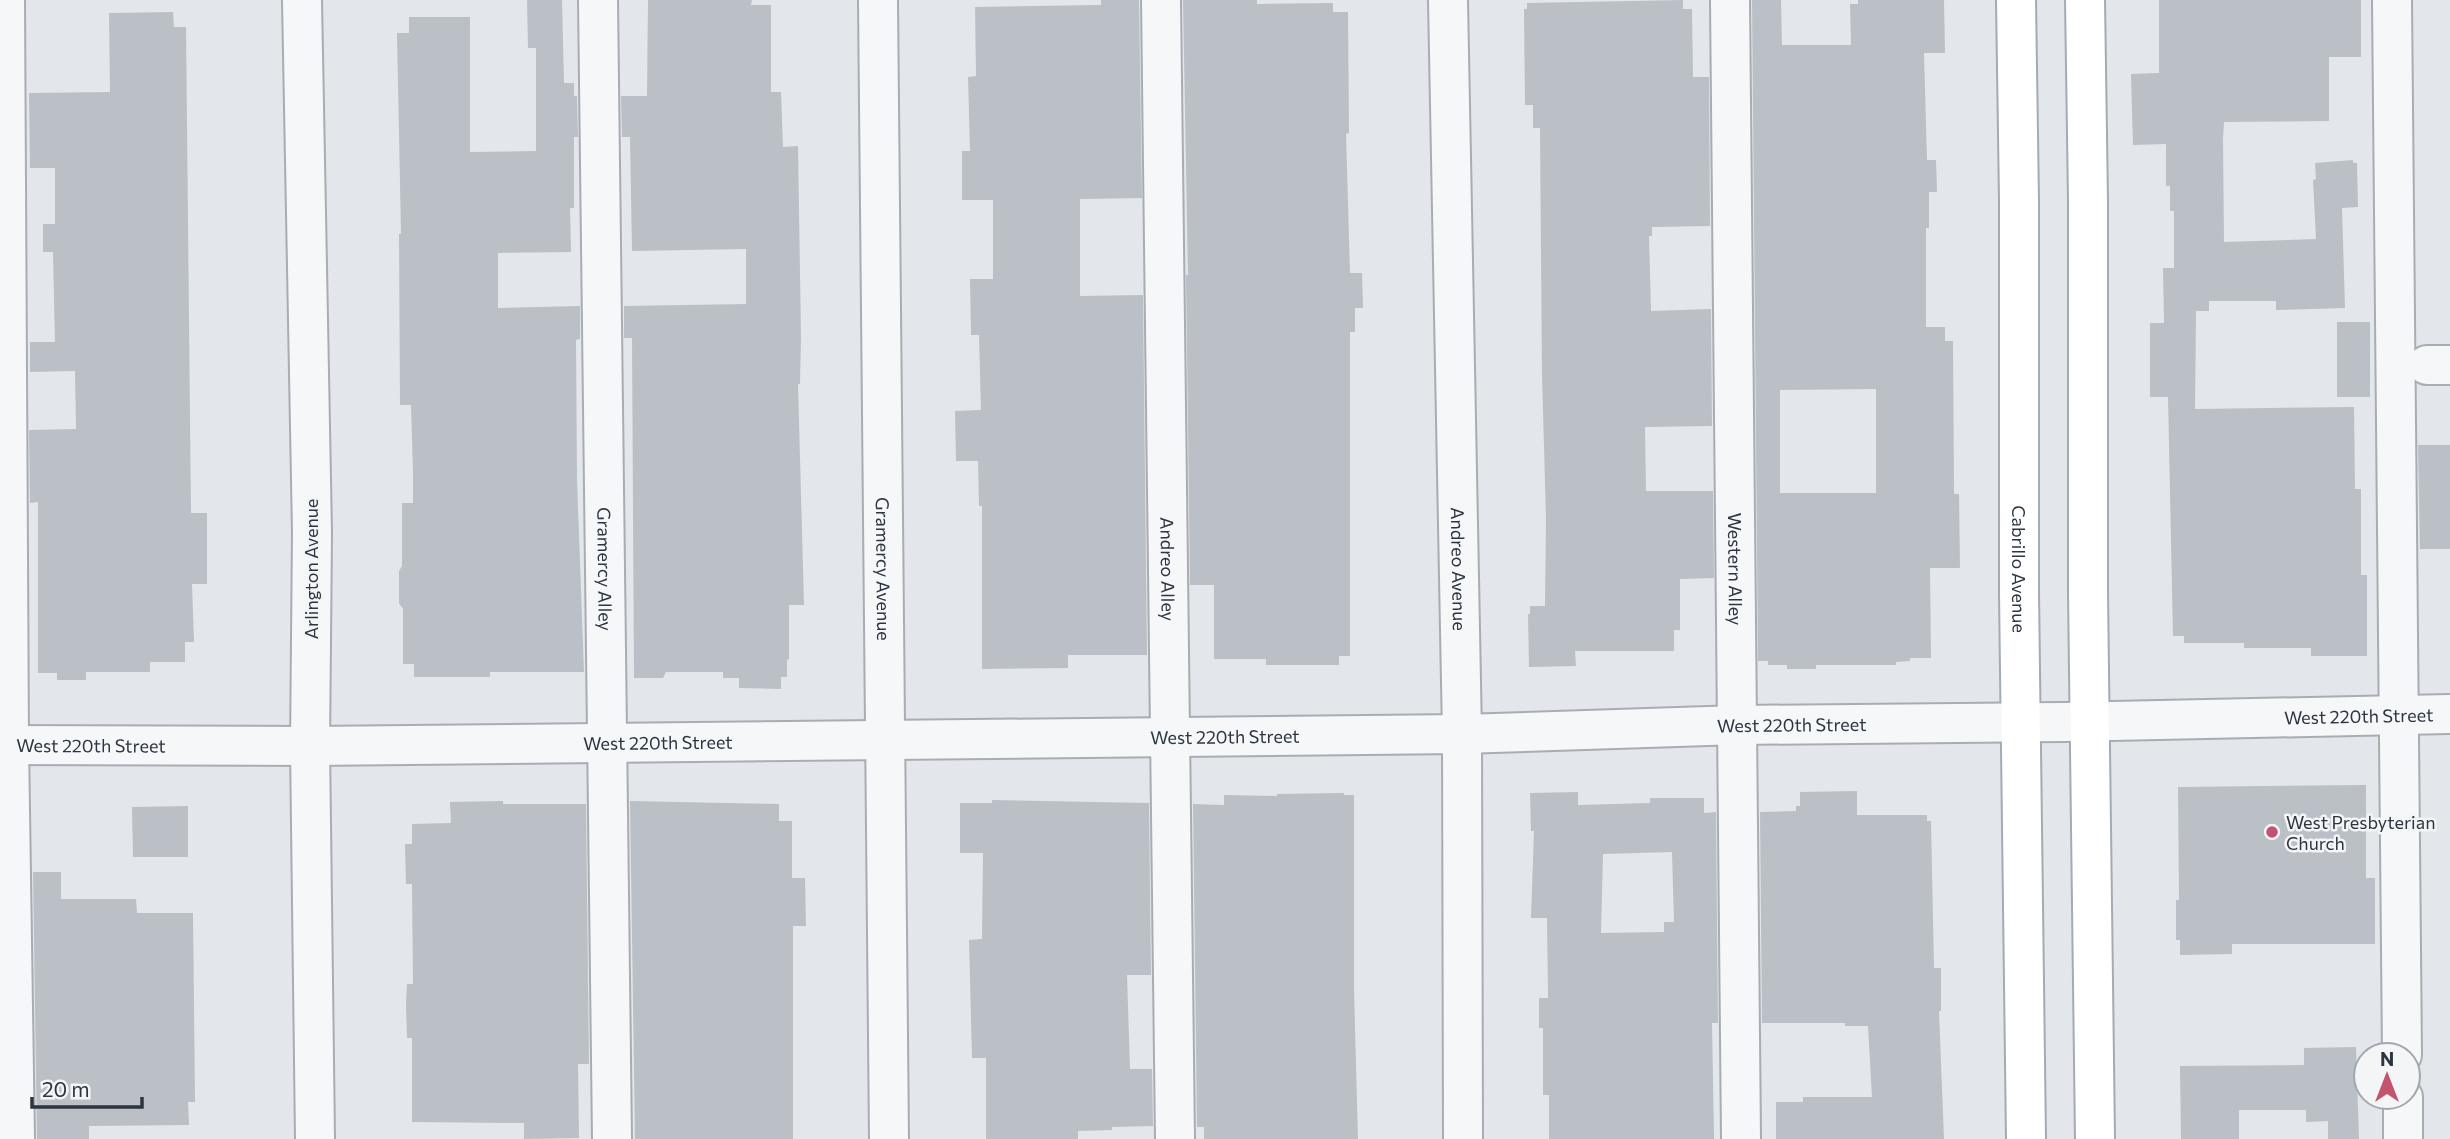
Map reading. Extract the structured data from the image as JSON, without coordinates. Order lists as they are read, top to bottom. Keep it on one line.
{"streets":{"main road":["Cabrillo Avenue"],"street":["Arlington Avenue","Gramercy Avenue","Andreo Alley","Andreo Avenue","Western Alley","Gramercy Alley","West 220th Street"]},"crossings":[["Arlington Avenue","West 220th Street"],["Gramercy Avenue","West 220th Street"],["Andreo Alley","West 220th Street"],["Andreo Avenue","West 220th Street"],["Western Alley","West 220th Street"],["Gramercy Alley","West 220th Street"],["Cabrillo Avenue","West 220th Street"]],"places":["West Presbyterian Church"],"scale_bar":"20 m","north":"top"}
